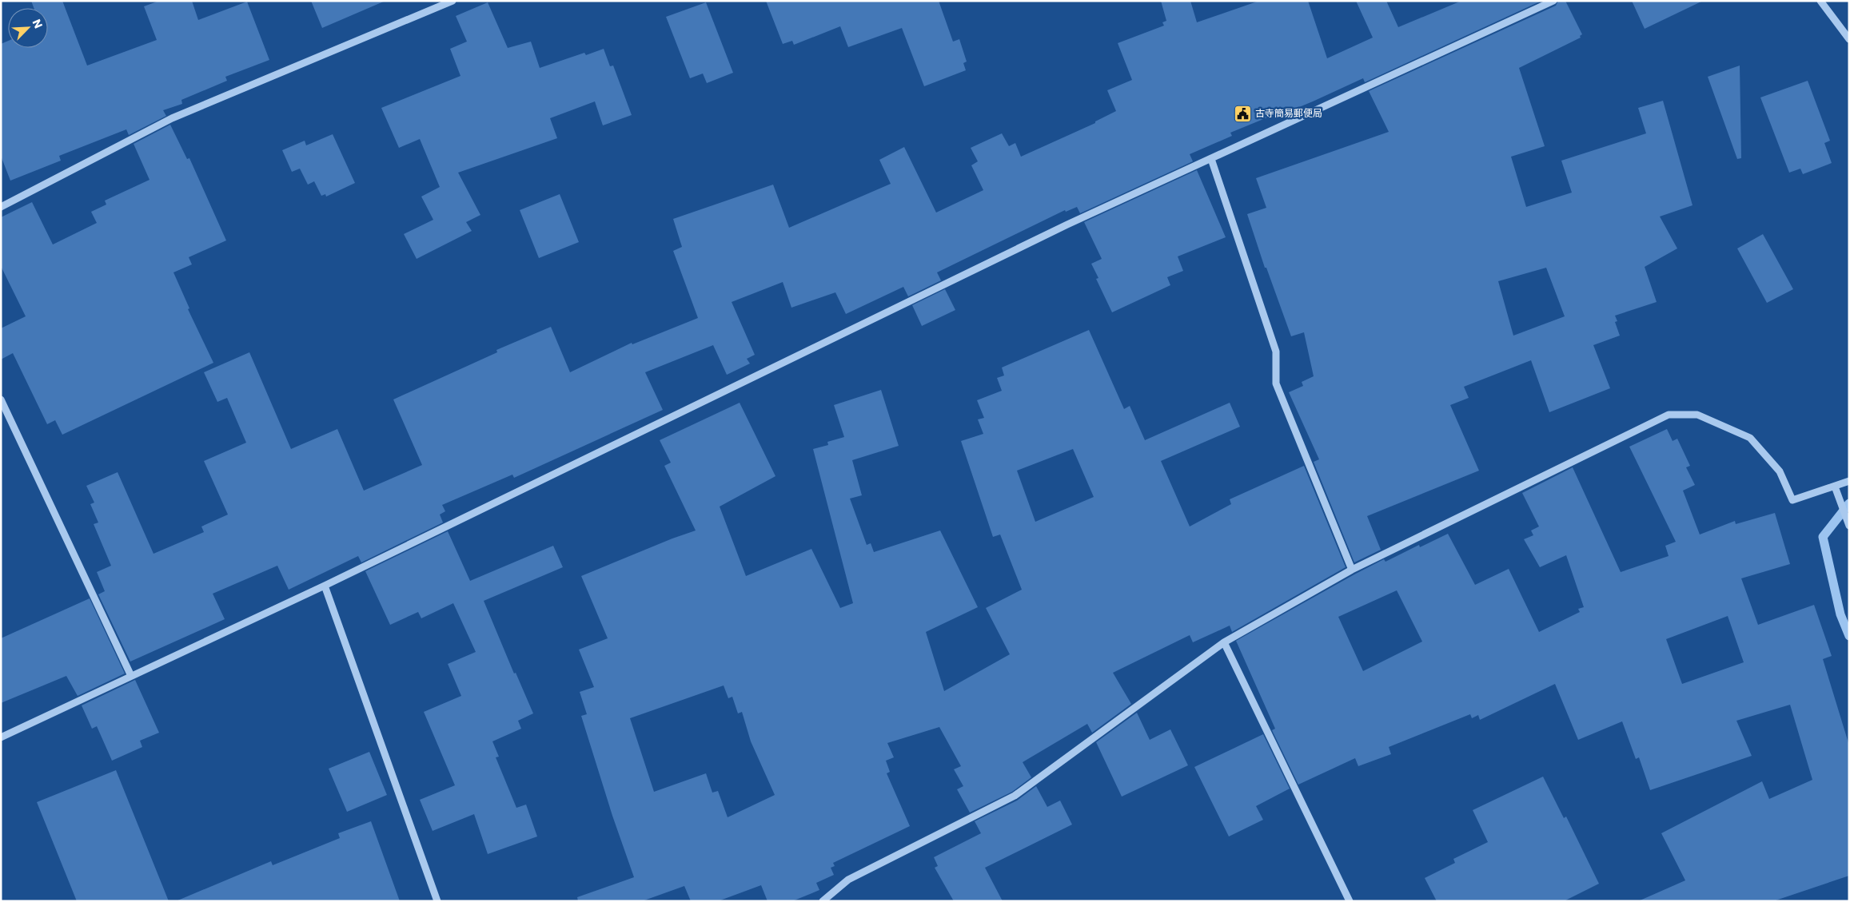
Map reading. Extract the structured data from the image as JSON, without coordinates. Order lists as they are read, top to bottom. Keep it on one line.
{"places":{"public building":["古寺簡易郵便局"]},"north":"top right"}
